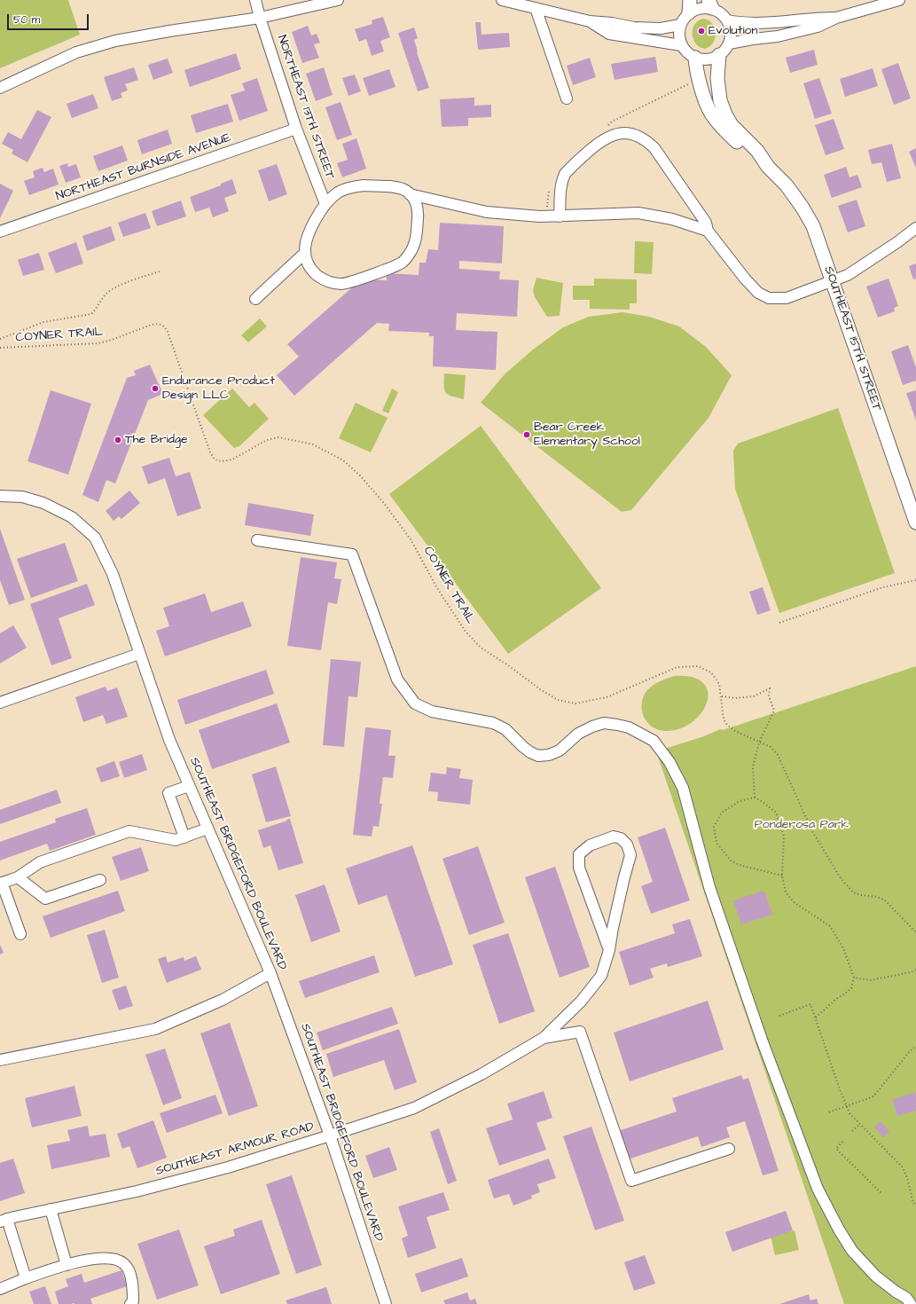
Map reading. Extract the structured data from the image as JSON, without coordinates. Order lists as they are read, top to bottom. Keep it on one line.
{"streets":{"main road":["SOUTHEAST 15TH STREET"],"street":["NORTHEAST 13TH STREET","NORTHEAST BURNSIDE AVENUE","SOUTHEAST BRIDGEFORD BOULEVARD","SOUTHEAST ARMOUR ROAD"],"path":["COYNER TRAIL"]},"crossings":[["NORTHEAST 13TH STREET","NORTHEAST BURNSIDE AVENUE"],["SOUTHEAST BRIDGEFORD BOULEVARD","SOUTHEAST ARMOUR ROAD"]],"parks":["Ponderosa Park"],"places":["Evolution","Endurance Product Design LLC","Bear Creek Elementary School","The Bridge"],"scale_bar":"50 m"}
